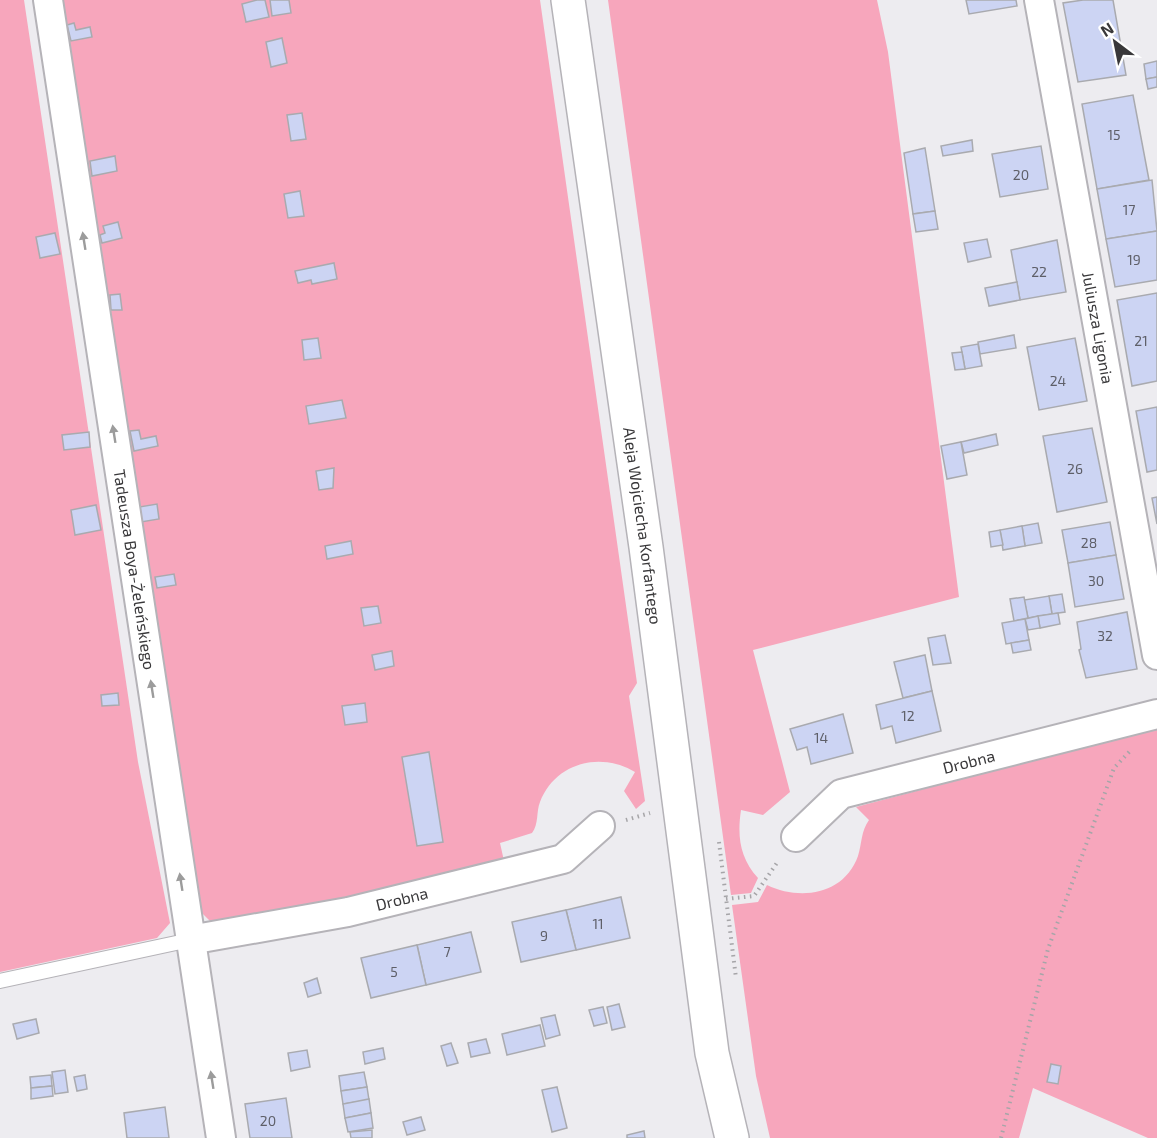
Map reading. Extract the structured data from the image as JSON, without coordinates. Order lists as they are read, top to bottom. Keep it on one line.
{"streets":{"main road":["Aleja Wojciecha Korfantego"],"street":["Juliusza Ligonia","Tadeusza Boya-Żeleńskiego","Drobna"]},"crossings":[["Tadeusza Boya-Żeleńskiego","Drobna"]],"one_way":["Tadeusza Boya-Żeleńskiego"],"house_numbers":["15","20","17","19","22","21","24","26","28","30","32","12","14","11","9","7","5","20"],"north":"top left"}
